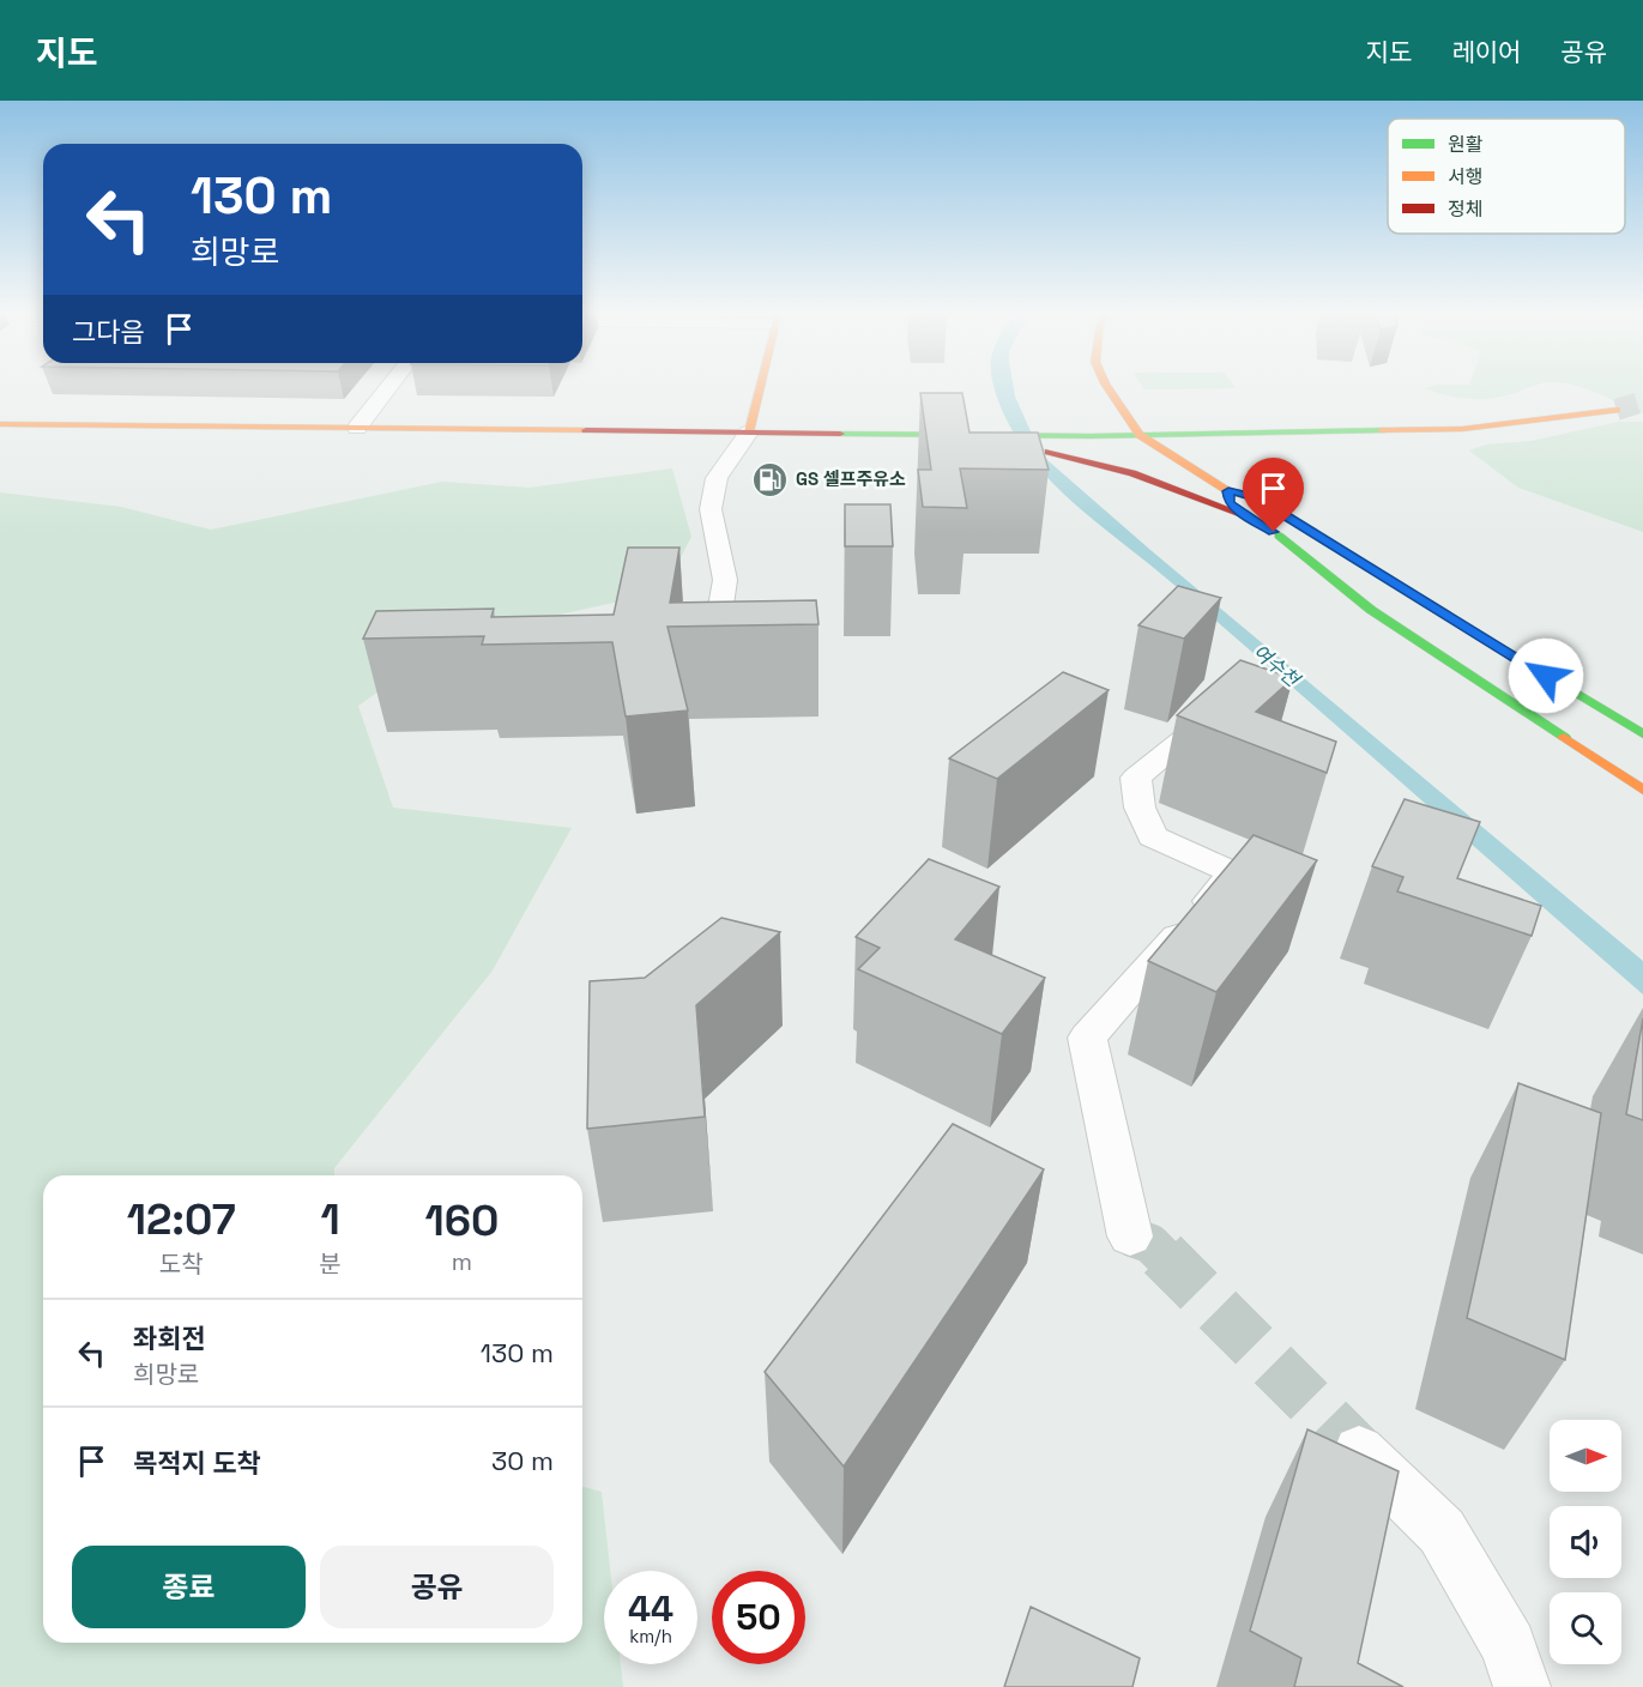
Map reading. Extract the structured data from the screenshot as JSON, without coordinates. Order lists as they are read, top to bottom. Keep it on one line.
{"water":["여수천"],"places":{"fuel station":["GS 셀프주유소"]},"legend":["원활","서행","정체"],"north":"right","page":{"header":"지도","nav":["지도","레이어","공유"],"turn":["130 m","희망로"],"then":"그다음","eta":["12:07","도착","1","분","160","m"],"list":[{"name":"좌회전","note":"희망로","value":"130 m"},{"name":"목적지 도착","value":"30 m"}],"buttons":["종료","공유"],"speed":"44 km/h","limit":"50"}}
